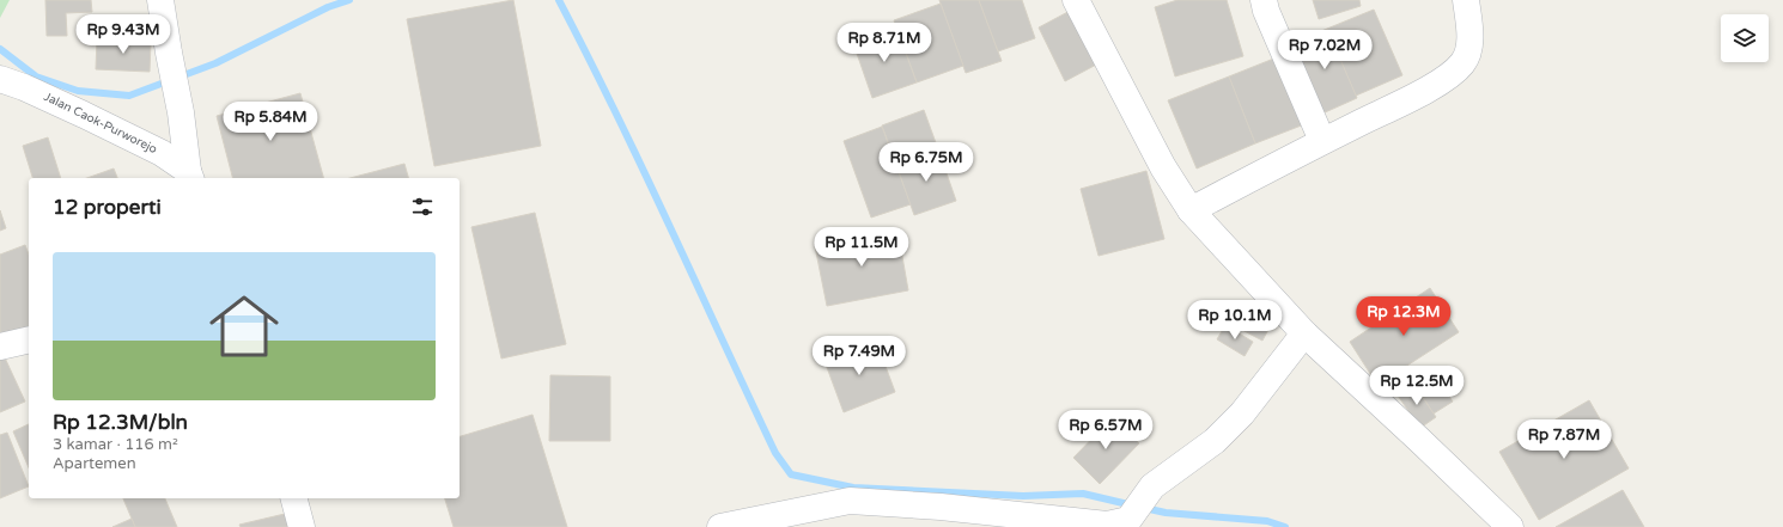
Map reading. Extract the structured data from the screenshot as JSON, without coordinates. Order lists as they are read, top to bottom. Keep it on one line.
{"streets":{"street":["Jalan Caok-Purworejo"]},"page":{"price":["Rp 9.43M","Rp 8.71M","Rp 7.02M","Rp 5.84M","Rp 6.75M","Rp 11.5M","Rp 12.3M","Rp 10.1M","Rp 7.49M","Rp 12.5M","Rp 6.57M","Rp 7.87M"],"heading":"12 properti","list":[{"name":"Rp 12.3M/bln","note":"3 kamar · 116 m² · Apartemen"}]}}
